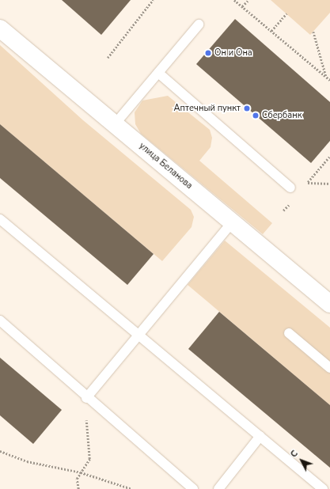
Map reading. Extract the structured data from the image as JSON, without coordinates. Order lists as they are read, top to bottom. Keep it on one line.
{"streets":{"street":["улица Беланова"]},"places":["Он и Она","Аптечный пункт","Сбербанк"],"north":"top left"}
